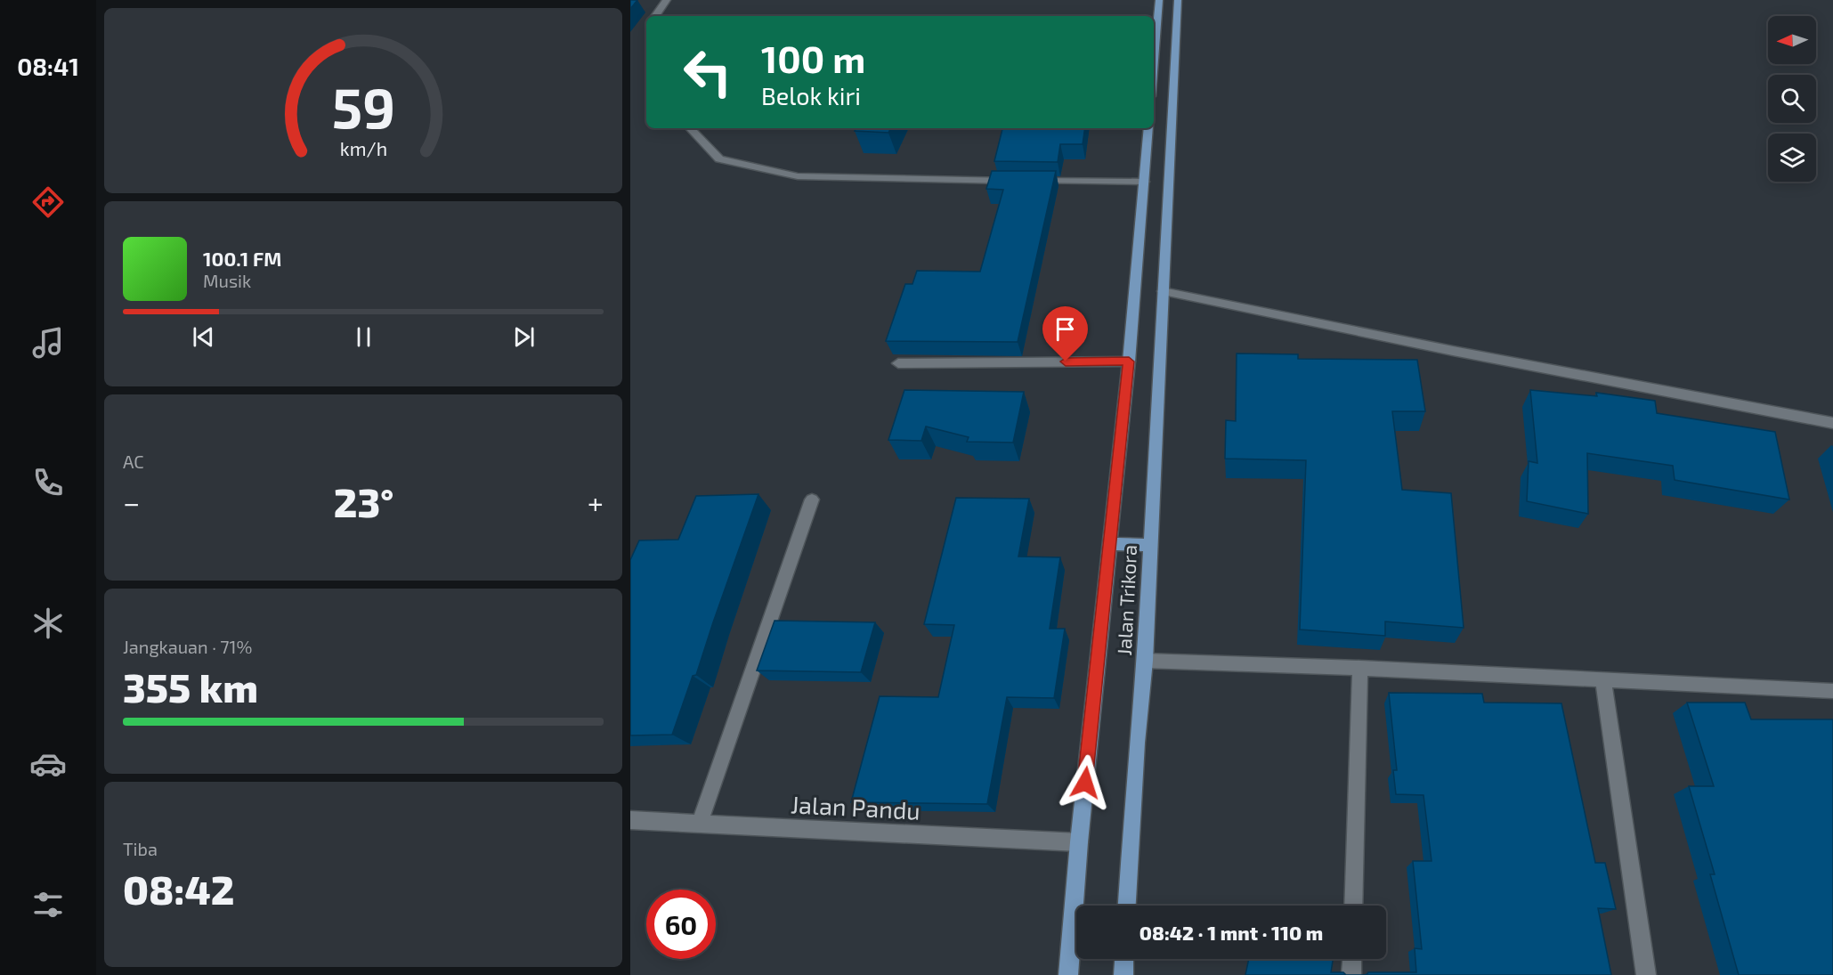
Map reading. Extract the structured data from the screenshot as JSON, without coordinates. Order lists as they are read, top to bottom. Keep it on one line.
{"streets":{"main road":["Jalan Trikora"],"street":["Jalan Pandu"]},"crossings":[["Jalan Trikora","Jalan Pandu"]],"north":"left","page":{"tabs":"08:41","turn":["100 m","Belok kiri"],"song":["100.1 FM","Musik"],"tile":["AC",["Jangkauan · 71%","355 km"],["Tiba","08:42"]],"heat":["−","23°","+"],"limit":"60","trip":"08:42 · 1 mnt · 110 m","gauge":["59","km/h"]}}
